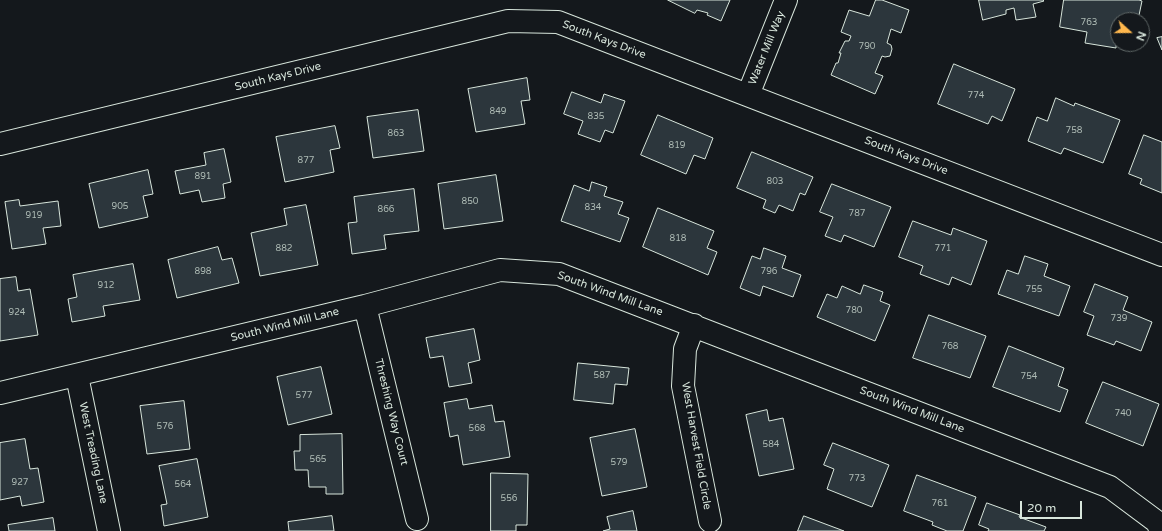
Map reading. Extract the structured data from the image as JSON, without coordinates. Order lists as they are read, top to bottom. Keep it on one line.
{"streets":{"street":["South Kays Drive","Water Mill Way","South Wind Mill Lane","Threshing Way Court","West Harvest Field Circle","West Treading Lane"]},"crossings":[["South Kays Drive","Water Mill Way"],["South Wind Mill Lane","Threshing Way Court"],["South Wind Mill Lane","West Harvest Field Circle"],["South Wind Mill Lane","West Treading Lane"]],"house_numbers":["763","790","774","849","835","758","863","819","877","891","803","850","905","834","866","787","919","818","882","771","898","796","912","755","780","924","739","768","587","754","577","740","576","568","584","565","579","773","927","564","556","761"],"scale_bar":"20 m","north":"right"}
